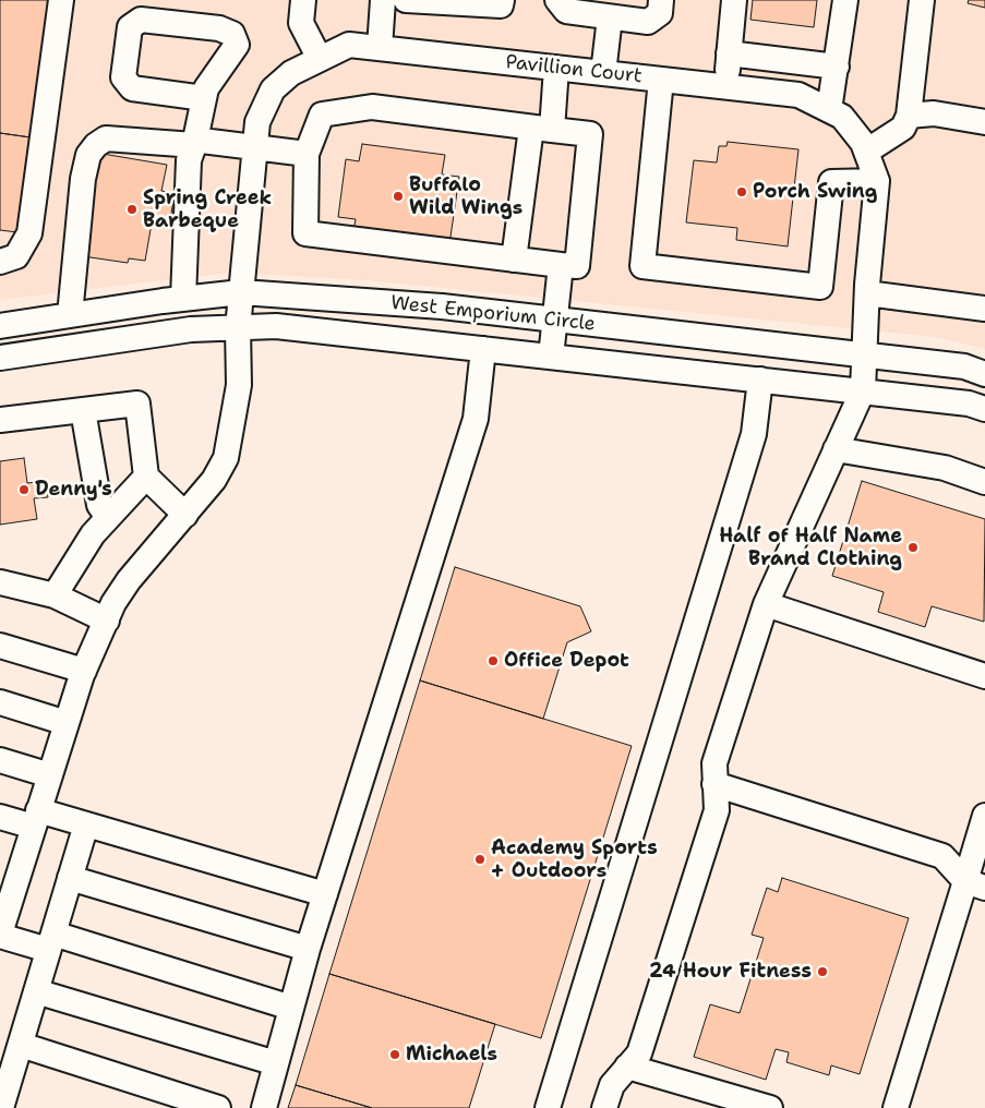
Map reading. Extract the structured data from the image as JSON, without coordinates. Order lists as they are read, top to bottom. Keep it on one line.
{"streets":{"street":["Pavillion Court","West Emporium Circle"]},"crossings":[["Pavillion Court","West Emporium Circle"]],"places":["Porch Swing","Buffalo Wild Wings","Spring Creek Barbeque","Denny's","Half of Half Name Brand Clothing","Office Depot","Academy Sports + Outdoors","24 Hour Fitness","Michaels"]}
